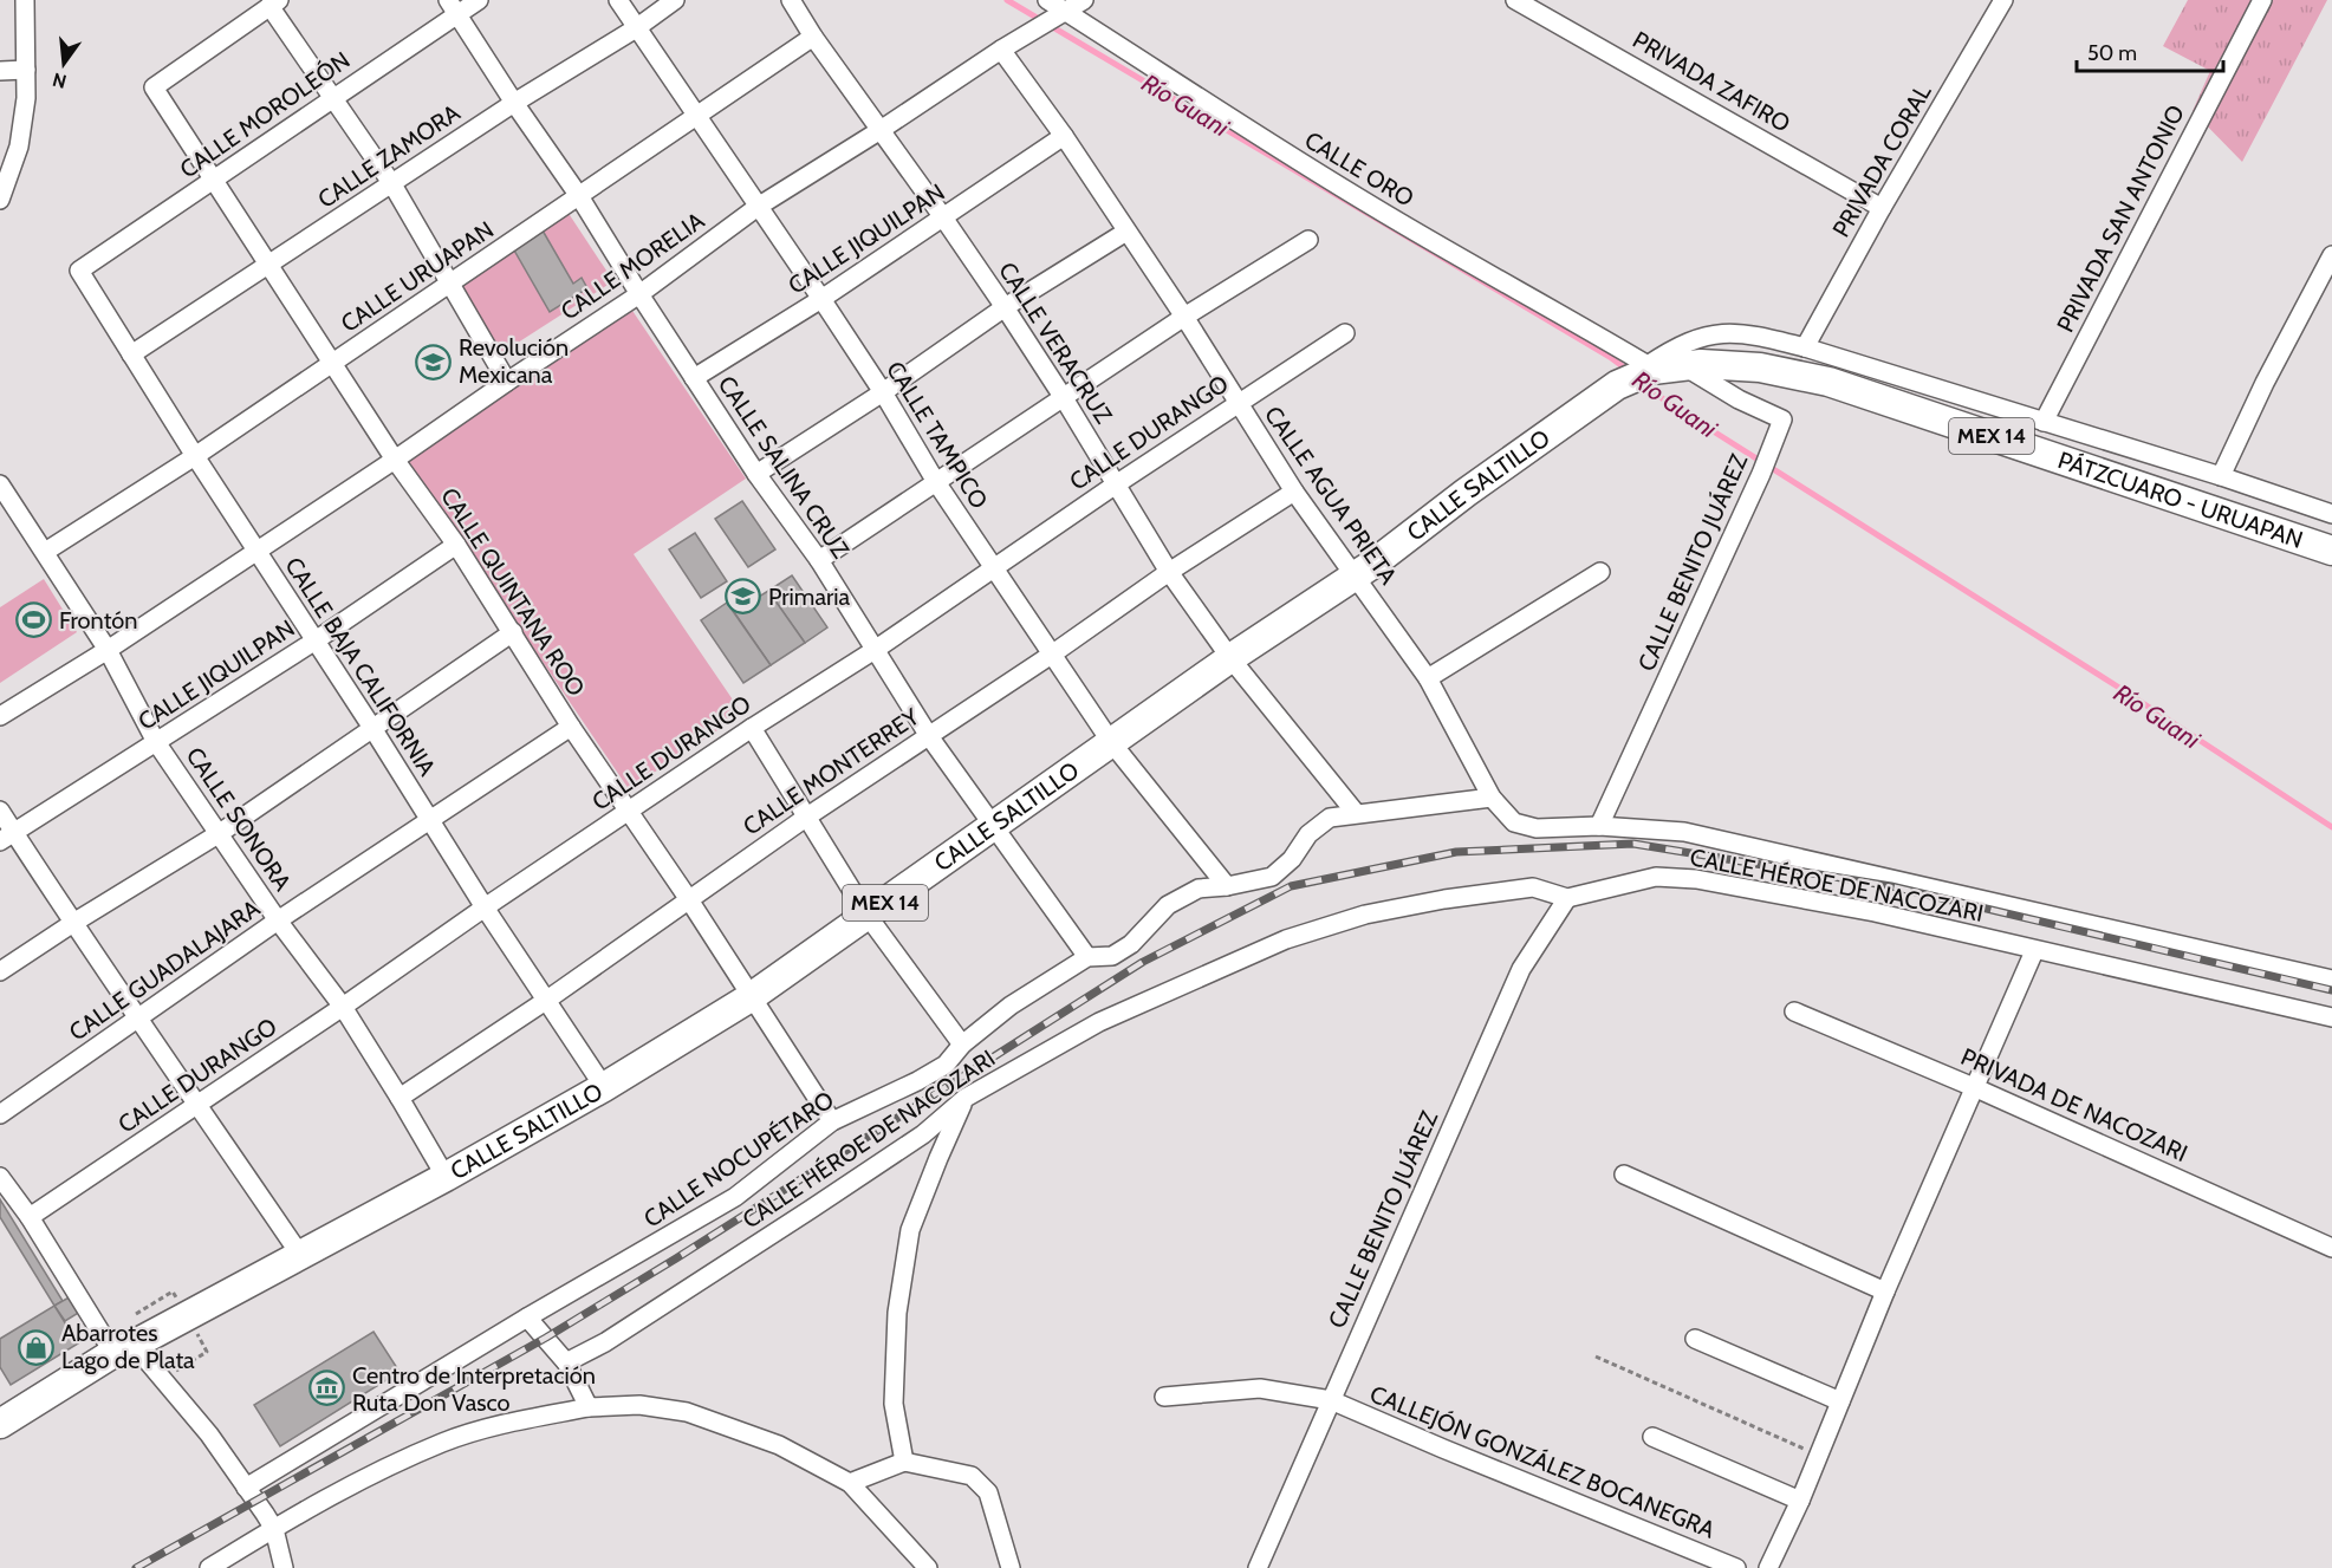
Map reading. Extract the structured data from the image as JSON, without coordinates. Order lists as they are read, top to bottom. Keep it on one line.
{"streets":{"main road":["MEX 14","CALLE SALTILLO","PÁTZCUARO - URUAPAN"],"street":["PRIVADA ZAFIRO","CALLE MOROLEÓN","CALLE ZAMORA","PRIVADA CORAL","CALLE ORO","PRIVADA SAN ANTONIO","CALLE JIQUILPAN","CALLE MORELIA","CALLE URUAPAN","CALLE VERACRUZ","CALLE DURANGO","CALLE TAMPICO","CALLE SALINA CRUZ","CALLE AGUA PRIETA","CALLE BENITO JUÁREZ","CALLE QUINTANA ROO","CALLE BAJA CALIFORNIA","CALLE MONTERREY","CALLE SONORA","CALLE HÉROE DE NACOZARI","CALLE GUADALAJARA","PRIVADA DE NACOZARI","CALLE NOCUPÉTARO","CALLEJÓN GONZÁLEZ BOCANEGRA"]},"crossings":[["PRIVADA ZAFIRO","PRIVADA CORAL"],["CALLE MOROLEÓN","CALLE SALINA CRUZ"],["CALLE MOROLEÓN","CALLE QUINTANA ROO"],["CALLE MOROLEÓN","CALLE BAJA CALIFORNIA"],["CALLE ZAMORA","CALLE TAMPICO"],["CALLE ZAMORA","CALLE SALINA CRUZ"],["CALLE ZAMORA","CALLE QUINTANA ROO"],["CALLE ZAMORA","CALLE BAJA CALIFORNIA"],["CALLE ORO","CALLE MORELIA"],["CALLE ORO","PÁTZCUARO - URUAPAN"],["CALLE JIQUILPAN","CALLE VERACRUZ"],["CALLE JIQUILPAN","CALLE TAMPICO"],["CALLE JIQUILPAN","CALLE SALINA CRUZ"],["CALLE JIQUILPAN","CALLE AGUA PRIETA"],["CALLE JIQUILPAN","CALLE QUINTANA ROO"],["CALLE JIQUILPAN","CALLE BAJA CALIFORNIA"],["CALLE JIQUILPAN","CALLE SONORA"],["CALLE MORELIA","CALLE VERACRUZ"],["CALLE MORELIA","CALLE TAMPICO"],["CALLE MORELIA","CALLE SALINA CRUZ"],["CALLE MORELIA","CALLE AGUA PRIETA"],["CALLE MORELIA","CALLE QUINTANA ROO"],["CALLE MORELIA","CALLE BAJA CALIFORNIA"],["CALLE MORELIA","CALLE SONORA"],["CALLE URUAPAN","CALLE VERACRUZ"],["CALLE URUAPAN","CALLE TAMPICO"],["CALLE URUAPAN","CALLE SALINA CRUZ"],["CALLE URUAPAN","CALLE QUINTANA ROO"],["CALLE URUAPAN","CALLE BAJA CALIFORNIA"],["CALLE URUAPAN","CALLE SONORA"],["CALLE VERACRUZ","CALLE DURANGO"],["CALLE VERACRUZ","CALLE SALTILLO"],["CALLE VERACRUZ","CALLE MONTERREY"],["CALLE VERACRUZ","CALLE NOCUPÉTARO"],["CALLE DURANGO","CALLE TAMPICO"],["CALLE DURANGO","CALLE SALINA CRUZ"],["CALLE DURANGO","CALLE AGUA PRIETA"],["CALLE DURANGO","CALLE QUINTANA ROO"],["CALLE DURANGO","CALLE BAJA CALIFORNIA"],["CALLE DURANGO","CALLE SONORA"],["CALLE TAMPICO","CALLE SALTILLO"],["CALLE TAMPICO","CALLE MONTERREY"],["CALLE TAMPICO","CALLE NOCUPÉTARO"],["MEX 14","CALLE SALTILLO"],["CALLE SALINA CRUZ","CALLE SALTILLO"],["CALLE SALINA CRUZ","CALLE MONTERREY"],["CALLE SALINA CRUZ","CALLE NOCUPÉTARO"],["CALLE SALTILLO","CALLE AGUA PRIETA"],["CALLE SALTILLO","PÁTZCUARO - URUAPAN"],["CALLE SALTILLO","CALLE QUINTANA ROO"],["CALLE SALTILLO","CALLE BAJA CALIFORNIA"],["CALLE SALTILLO","CALLE SONORA"],["CALLE AGUA PRIETA","CALLE BENITO JUÁREZ"],["CALLE AGUA PRIETA","CALLE MONTERREY"],["CALLE AGUA PRIETA","CALLE NOCUPÉTARO"],["PÁTZCUARO - URUAPAN","CALLE BENITO JUÁREZ"],["CALLE BENITO JUÁREZ","CALLE HÉROE DE NACOZARI"],["CALLE BENITO JUÁREZ","CALLEJÓN GONZÁLEZ BOCANEGRA"],["CALLE QUINTANA ROO","CALLE MONTERREY"],["CALLE QUINTANA ROO","CALLE GUADALAJARA"],["CALLE QUINTANA ROO","CALLE NOCUPÉTARO"],["CALLE BAJA CALIFORNIA","CALLE MONTERREY"],["CALLE BAJA CALIFORNIA","CALLE GUADALAJARA"],["CALLE MONTERREY","CALLE SONORA"],["CALLE SONORA","CALLE GUADALAJARA"]],"water":["Río Guani"],"places":{"school or university":["Revolución Mexicana","Primaria"],"sports":["Frontón"],"shop":["Abarrotes Lago de Plata"],"museum":["Centro de Interpretación Ruta Don Vasco"]},"scale_bar":"50 m","north":"bottom"}
